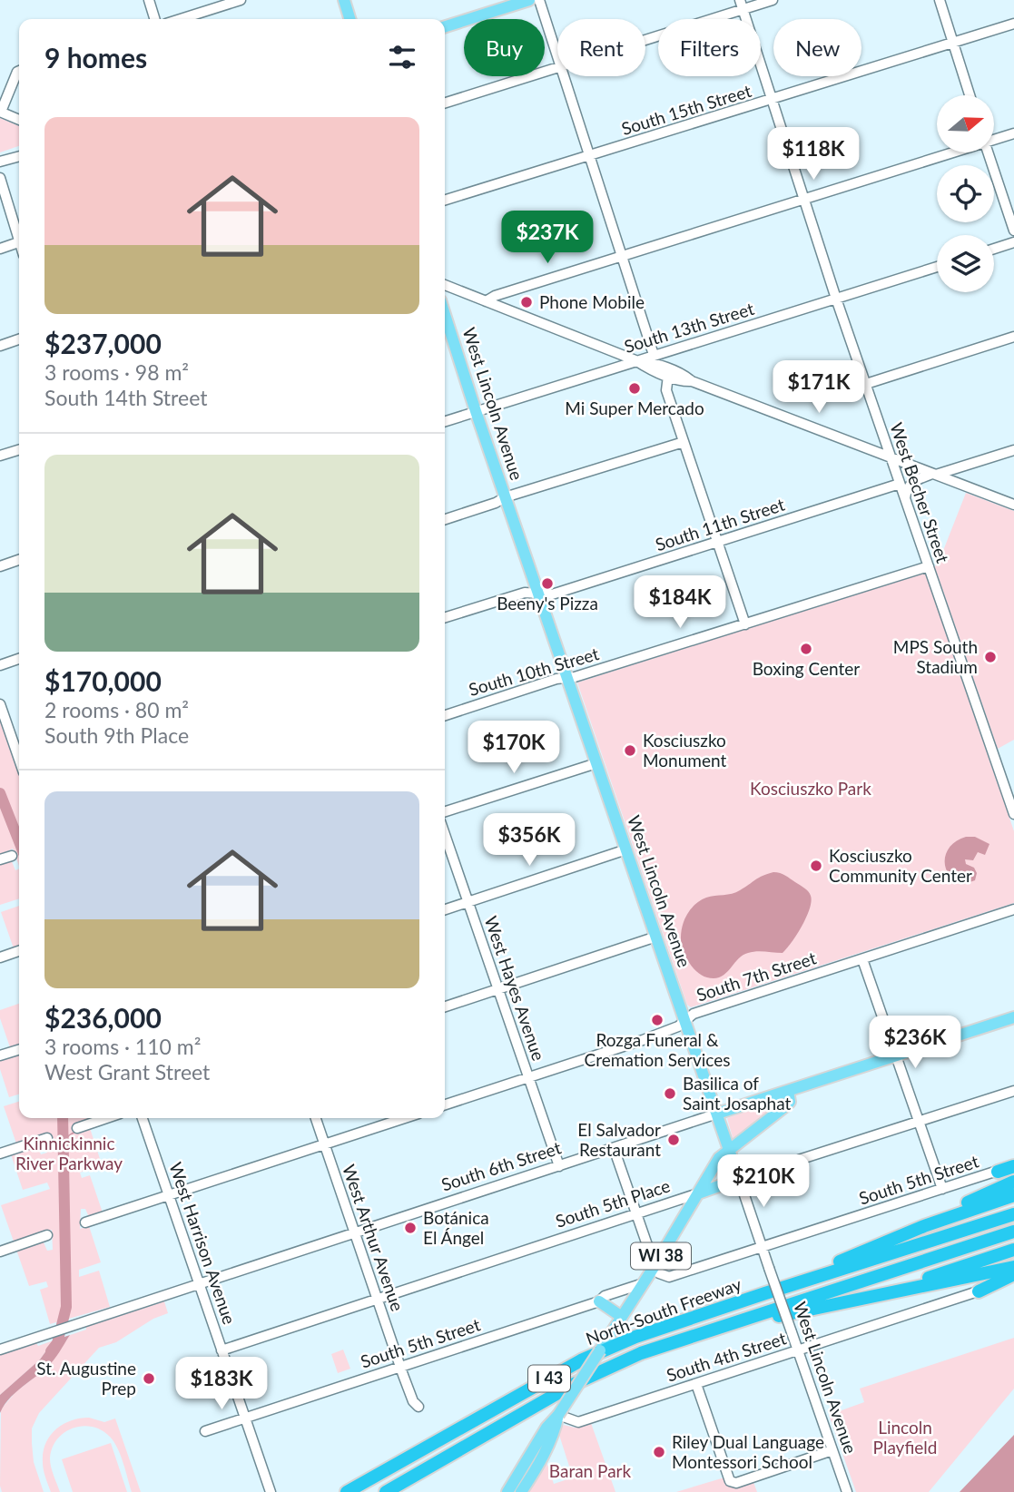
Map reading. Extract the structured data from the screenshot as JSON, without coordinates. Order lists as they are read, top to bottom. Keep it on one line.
{"streets":{"highway":["North-South Freeway","I 43"],"main road":["West Lincoln Avenue","South 6th Street","South 5th Place","WI 38"],"street":["South 15th Street","South 13th Street","West Becher Street","South 11th Street","South 10th Street","South 7th Street","West Hayes Avenue","South 5th Street","West Arthur Avenue","West Harrison Avenue","South 4th Street"]},"crossings":[["South 15th Street","West Becher Street"],["South 13th Street","West Lincoln Avenue"],["South 13th Street","West Becher Street"],["West Lincoln Avenue","South 11th Street"],["West Lincoln Avenue","South 10th Street"],["West Lincoln Avenue","South 7th Street"],["West Lincoln Avenue","South 6th Street"],["West Lincoln Avenue","South 5th Street"],["West Lincoln Avenue","South 5th Place"],["West Lincoln Avenue","WI 38"],["West Lincoln Avenue","South 4th Street"],["West Becher Street","South 11th Street"],["West Becher Street","South 10th Street"],["South 7th Street","West Hayes Avenue"],["West Hayes Avenue","South 6th Street"],["South 6th Street","West Arthur Avenue"],["South 6th Street","West Harrison Avenue"],["South 6th Street","WI 38"],["South 5th Street","West Arthur Avenue"],["South 5th Street","West Harrison Avenue"],["South 5th Street","WI 38"],["South 5th Place","West Arthur Avenue"],["South 5th Place","West Harrison Avenue"],["South 5th Place","WI 38"],["WI 38","South 4th Street"]],"parks":["Kosciuszko Park","Kinnickinnic River Parkway","Lincoln Playfield","Baran Park"],"places":["Phone Mobile","Mi Super Mercado","Beeny's Pizza","Boxing Center","MPS South Stadium","Kosciuszko Monument","Kosciuszko Community Center","Rozga Funeral & Cremation Services","Basilica of Saint Josaphat","El Salvador Restaurant","Botánica El Ángel","St. Augustine Prep","Riley Dual Language Montessori School"],"north":"right","page":{"chip":["Buy","Rent","Filters","New"],"heading":"9 homes","list":[{"name":"$237,000","note":"3 rooms · 98 m² · South 14th Street"},{"name":"$170,000","note":"2 rooms · 80 m² · South 9th Place"},{"name":"$236,000","note":"3 rooms · 110 m² · West Grant Street"}],"price":["$118K","$237K","$171K","$184K","$170K","$356K","$236K","$210K","$183K"]}}
